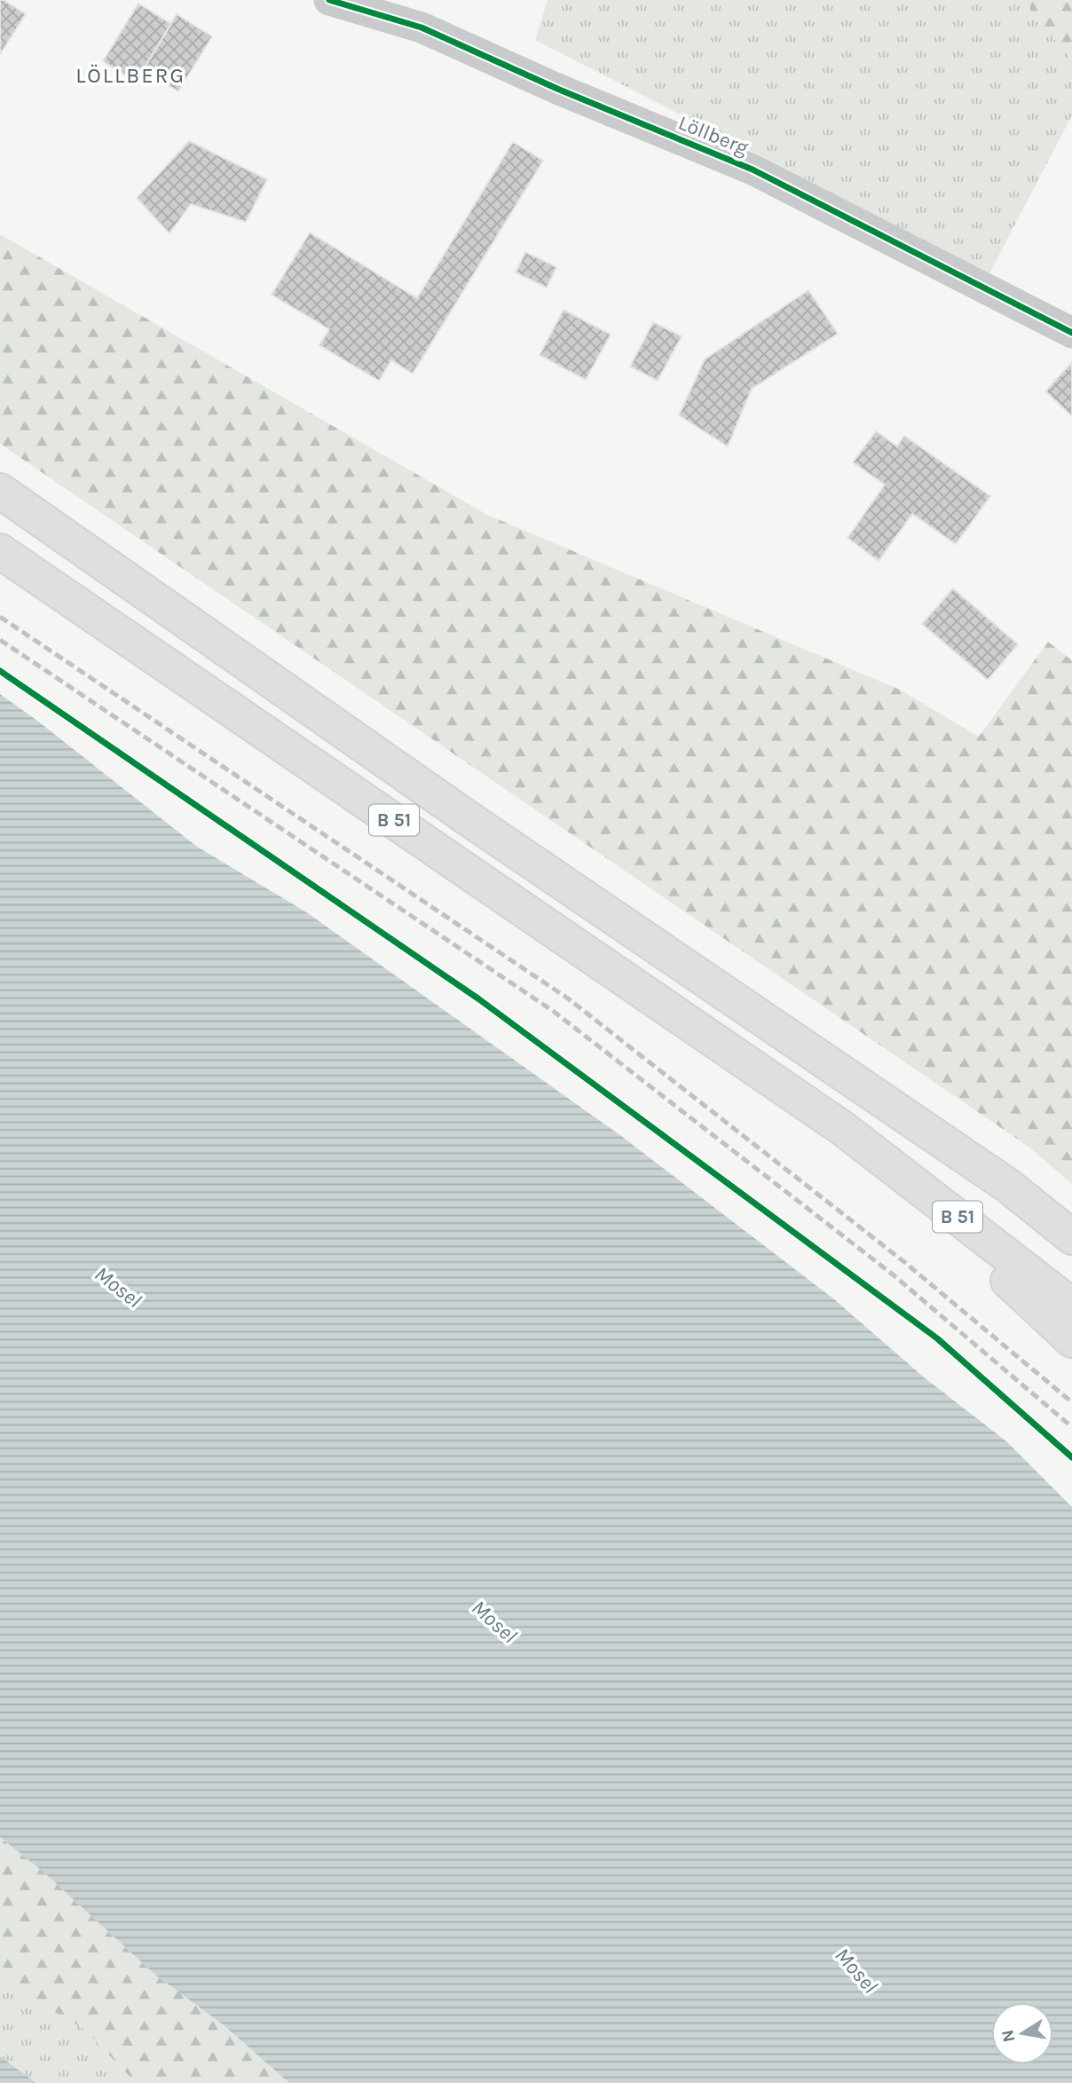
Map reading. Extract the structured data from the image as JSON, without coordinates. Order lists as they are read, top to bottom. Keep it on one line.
{"streets":{"main road":["B 51"],"street":["Löllberg"]},"districts":["LÖLLBERG"],"water":["Mosel"],"north":"left"}
